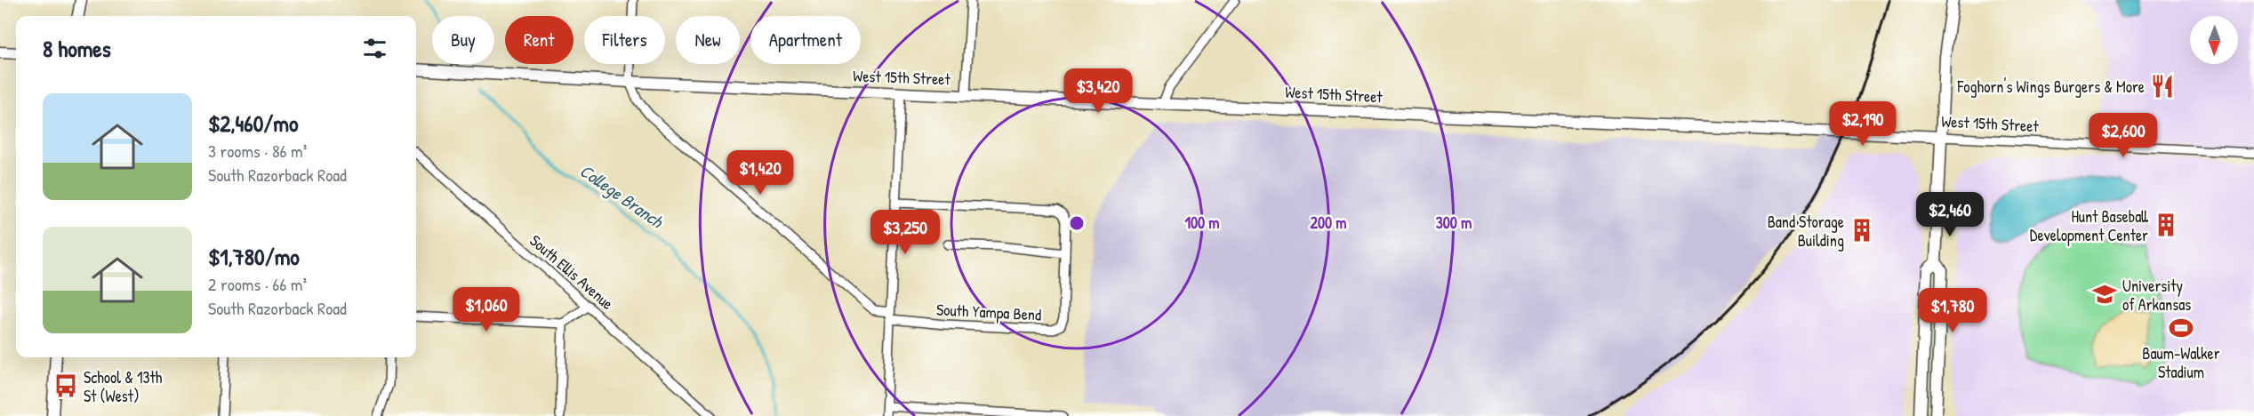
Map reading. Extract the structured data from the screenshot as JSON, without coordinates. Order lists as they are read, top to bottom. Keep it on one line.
{"streets":{"main road":["West 15th Street"],"street":["South Ellis Avenue","South Yampa Bend"]},"water":["College Branch"],"places":{"restaurant":["Foghorn's Wings Burgers & More"],"building":["Hunt Baseball Development Center","Band Storage Building"],"school or university":["University of Arkansas"],"sports":["Baum-Walker Stadium"],"bus stop":["School & 13th St (West)"]},"north":"bottom","page":{"chip":["Buy","Rent","Filters","New","Apartment"],"heading":"8 homes","price":["$3,420","$2,190","$2,600","$1,420","$2,460","$3,250","$1,060","$1,780"],"list":[{"name":"$2,460/mo","note":"3 rooms · 86 m² · South Razorback Road"},{"name":"$1,780/mo","note":"2 rooms · 66 m² · South Razorback Road"}]},"rings":["100 m","200 m","300 m"]}
